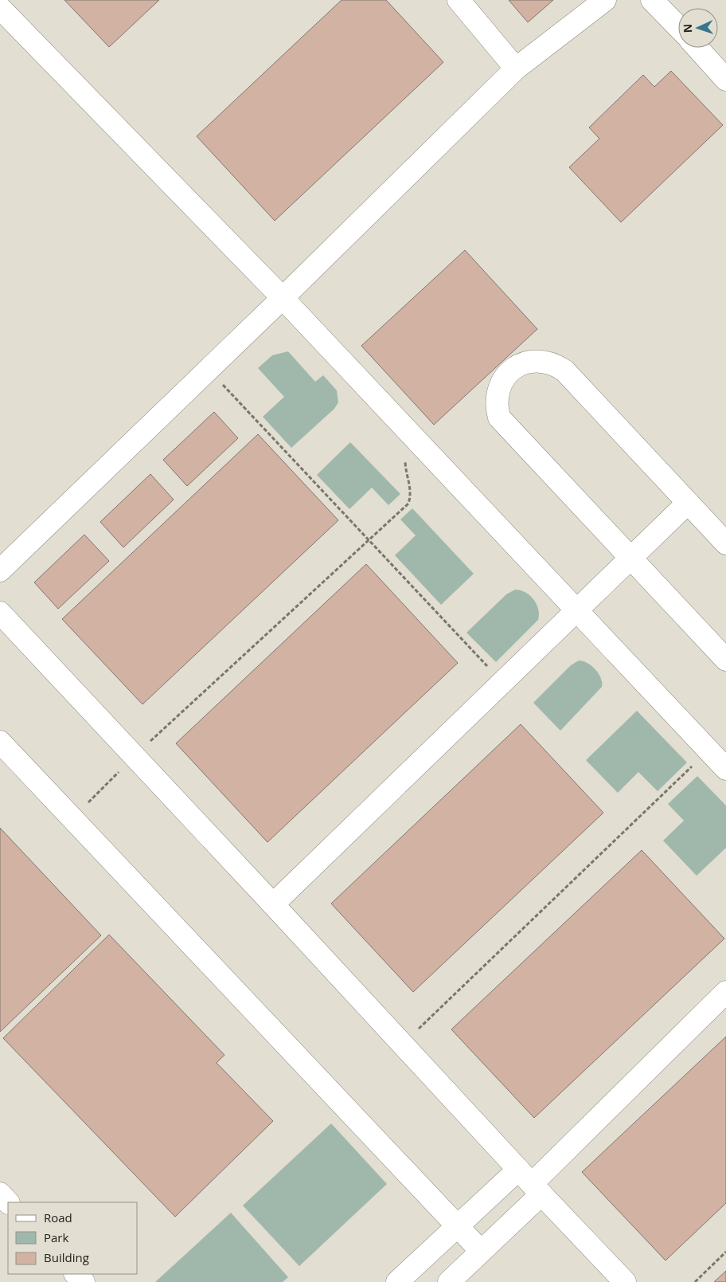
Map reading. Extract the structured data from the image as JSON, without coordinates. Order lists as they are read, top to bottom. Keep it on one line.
{"legend":["Road","Park","Building"],"north":"left"}
